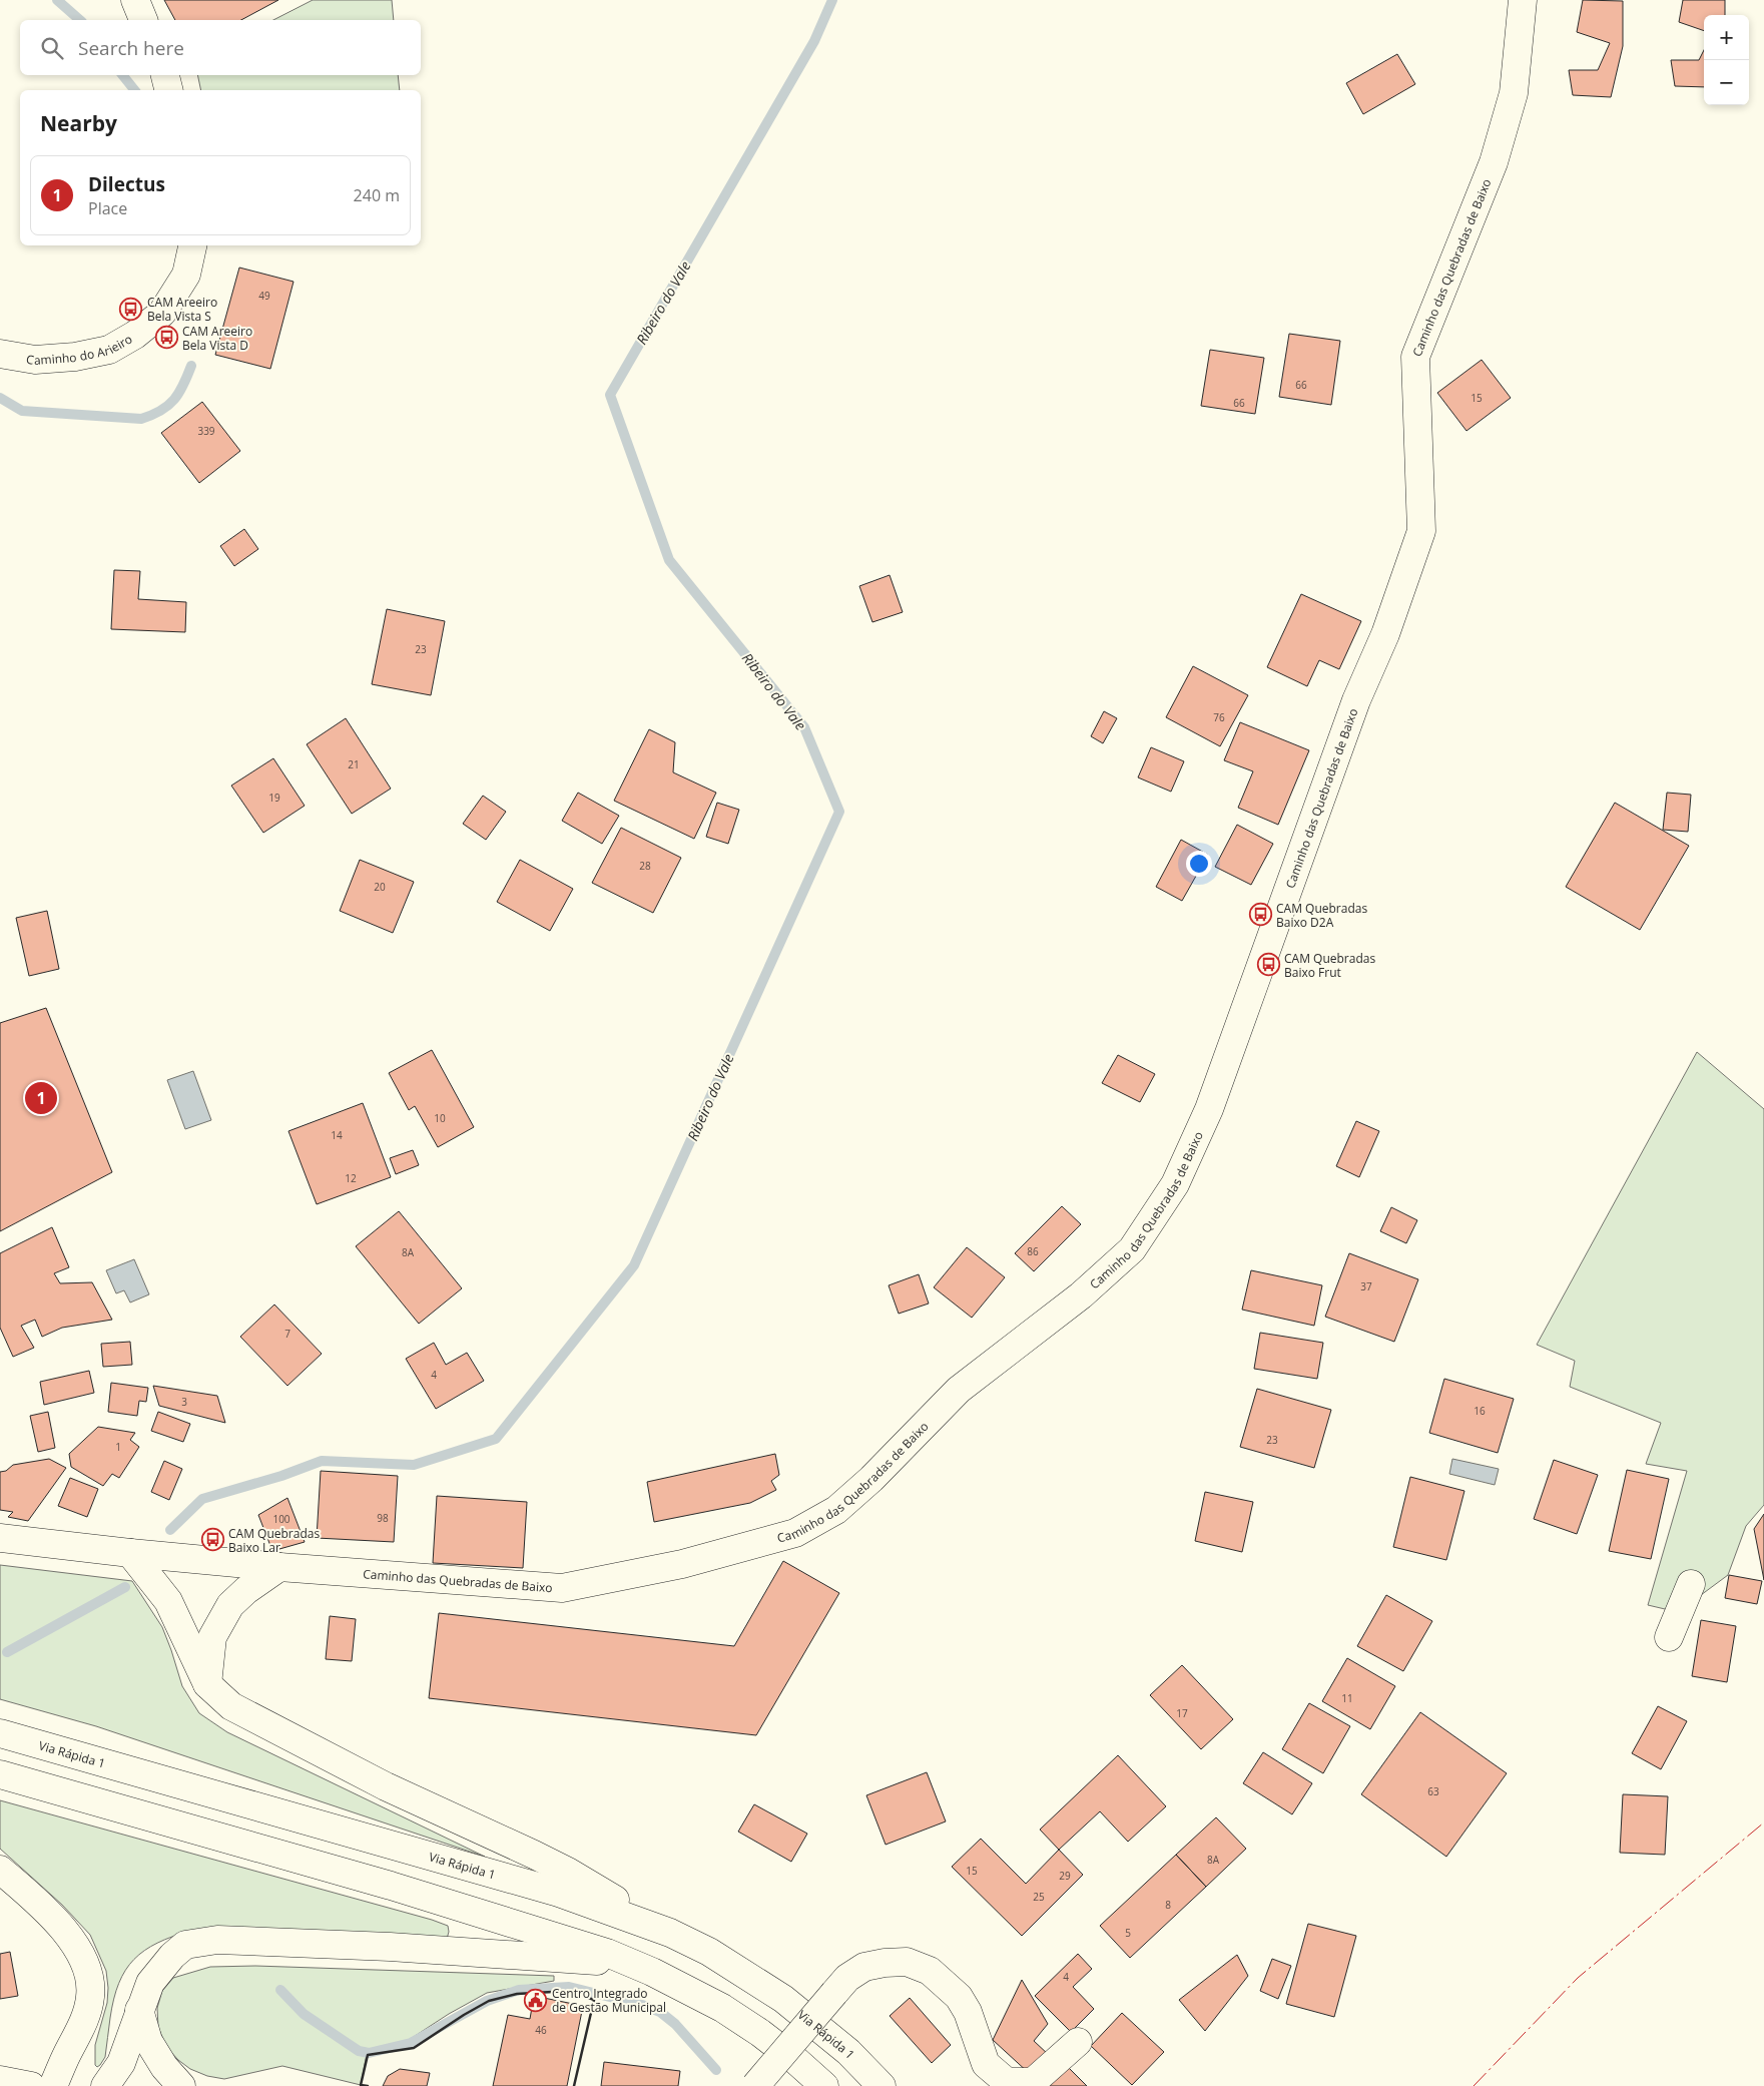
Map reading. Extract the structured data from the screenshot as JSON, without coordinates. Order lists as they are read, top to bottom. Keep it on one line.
{"streets":{"main road":["Caminho das Quebradas de Baixo","Caminho do Arieiro","Via Rápida 1"]},"water":["Ribeiro do Vale"],"places":{"bus stop":["CAM Areeiro Bela Vista S","CAM Areeiro Bela Vista D","CAM Quebradas Baixo D2A","CAM Quebradas Baixo Frut","CAM Quebradas Baixo Lar"],"public building":["Centro Integrado de Gestão Municipal"]},"house_numbers":["49","66","15","66","339","23","76","21","19","28","20","10","14","12","86","8A","37","7","4","3","16","23","1","98","100","11","17","63","8A","15","29","25","8","5","4","46"],"page":{"map_buttons":["+","−"],"search":"Search here","heading":"Nearby","list":[{"mark":"1","name":"Dilectus","note":"Place","value":"240 m"}],"pins":"1"}}
